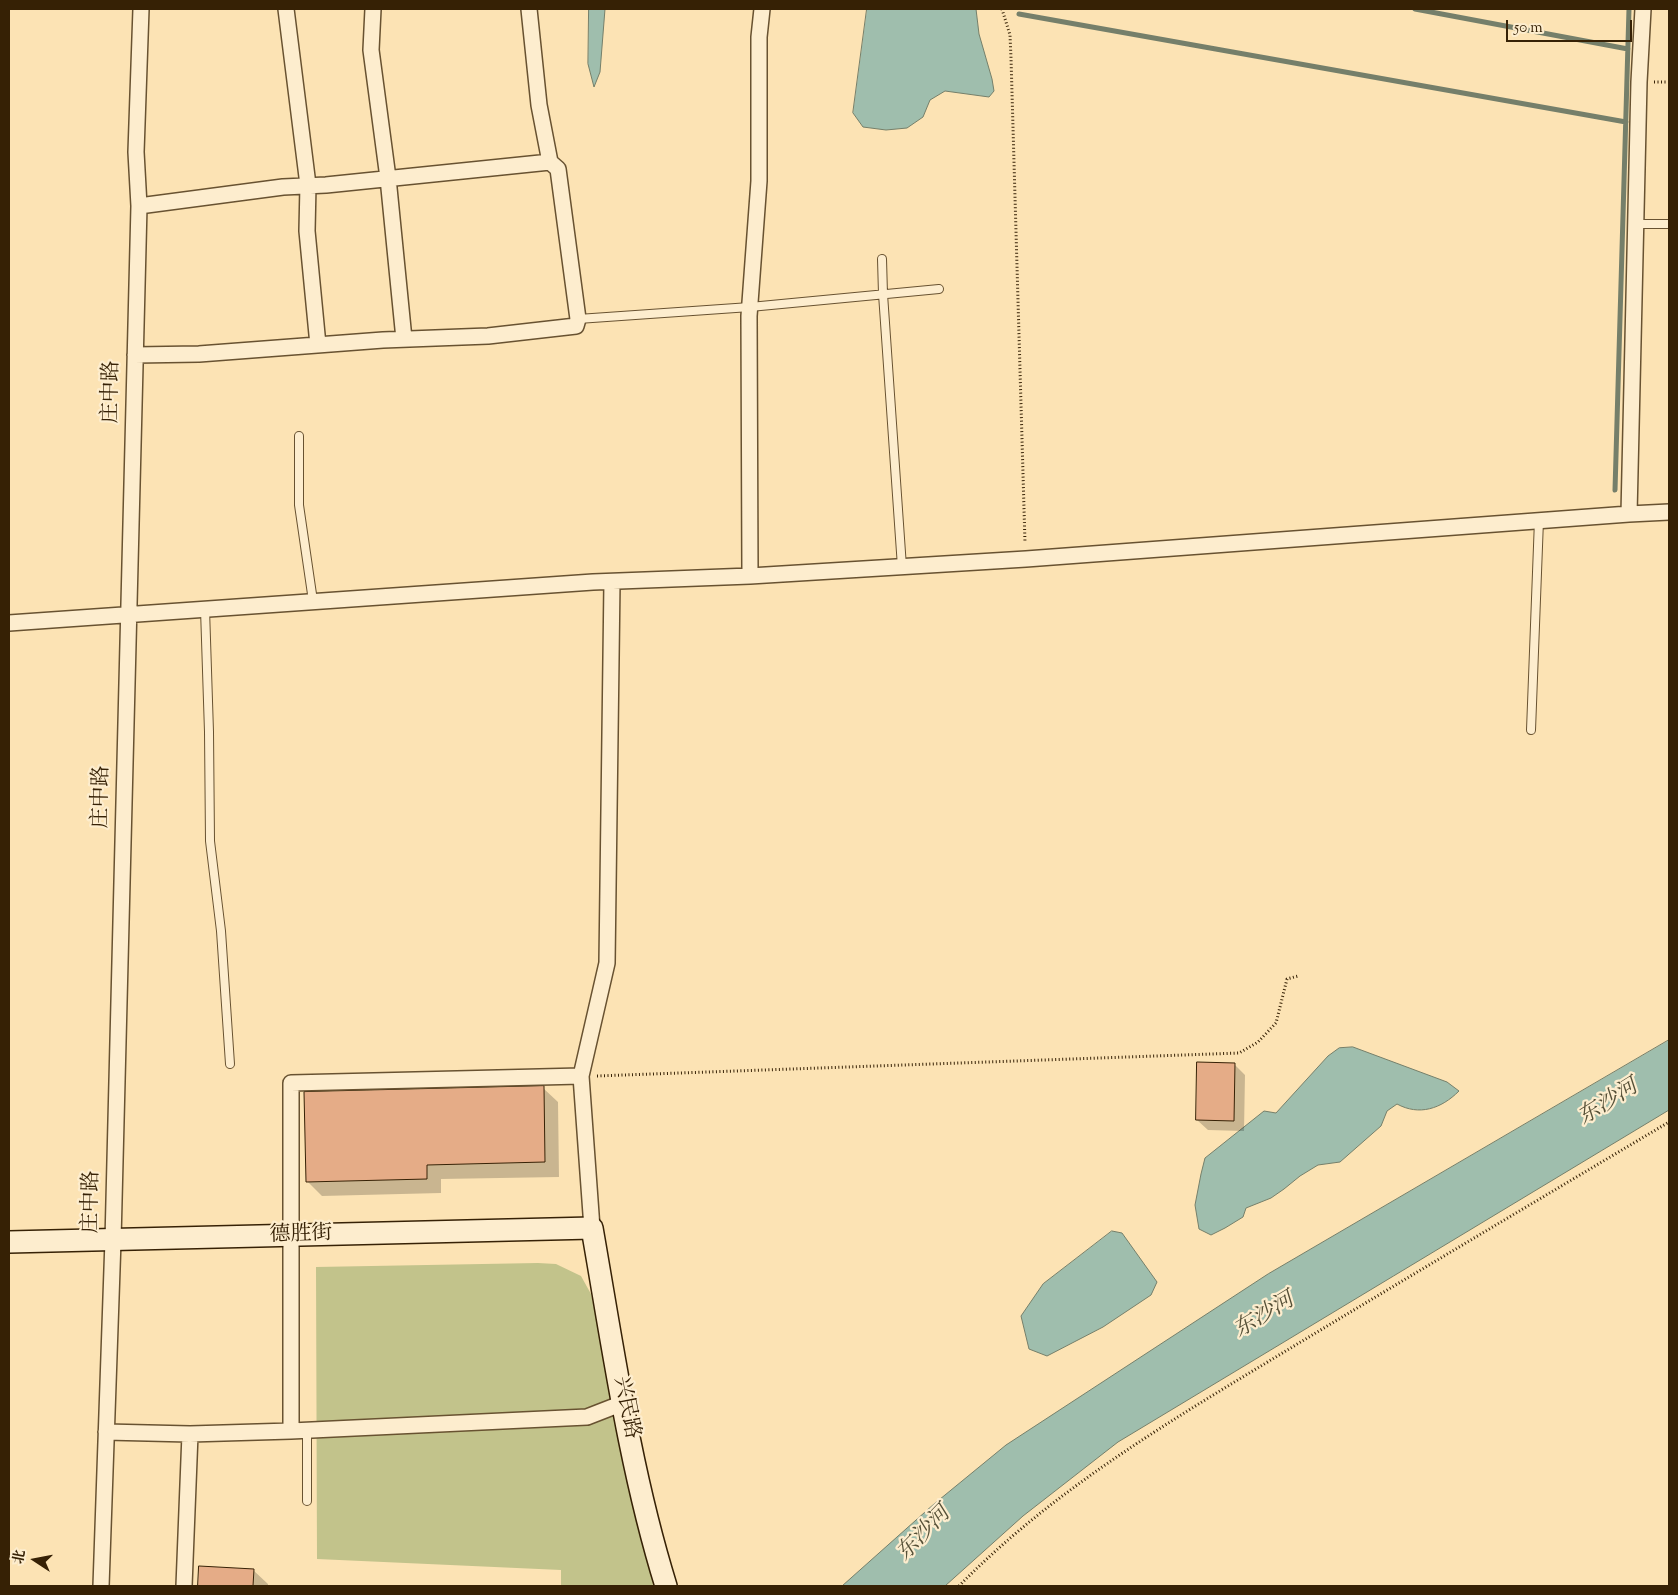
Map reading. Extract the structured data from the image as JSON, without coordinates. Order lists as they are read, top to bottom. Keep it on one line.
{"streets":{"street":["庄中路","德胜街","兴民路"]},"crossings":[["庄中路","德胜街"],["德胜街","兴民路"]],"water":["东沙河"],"scale_bar":"50 m","north":"left"}
